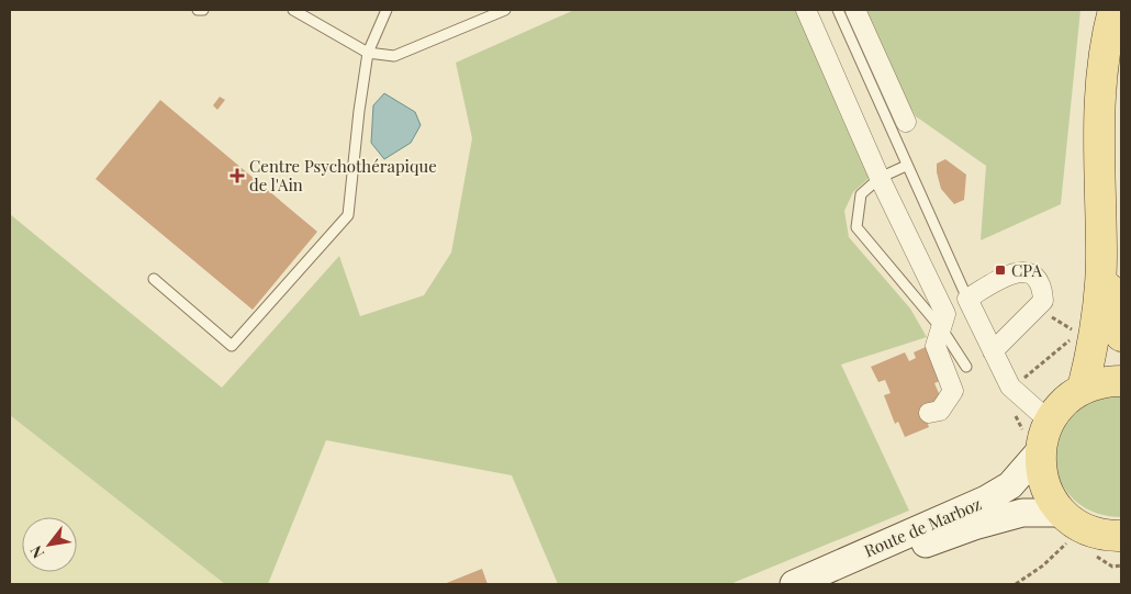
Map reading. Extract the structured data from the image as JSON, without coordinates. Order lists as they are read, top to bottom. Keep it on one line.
{"streets":{"main road":["Route de Marboz"]},"places":{"health":["Centre Psychothérapique de l'Ain"],"transit":["CPA"]},"north":"bottom left"}
